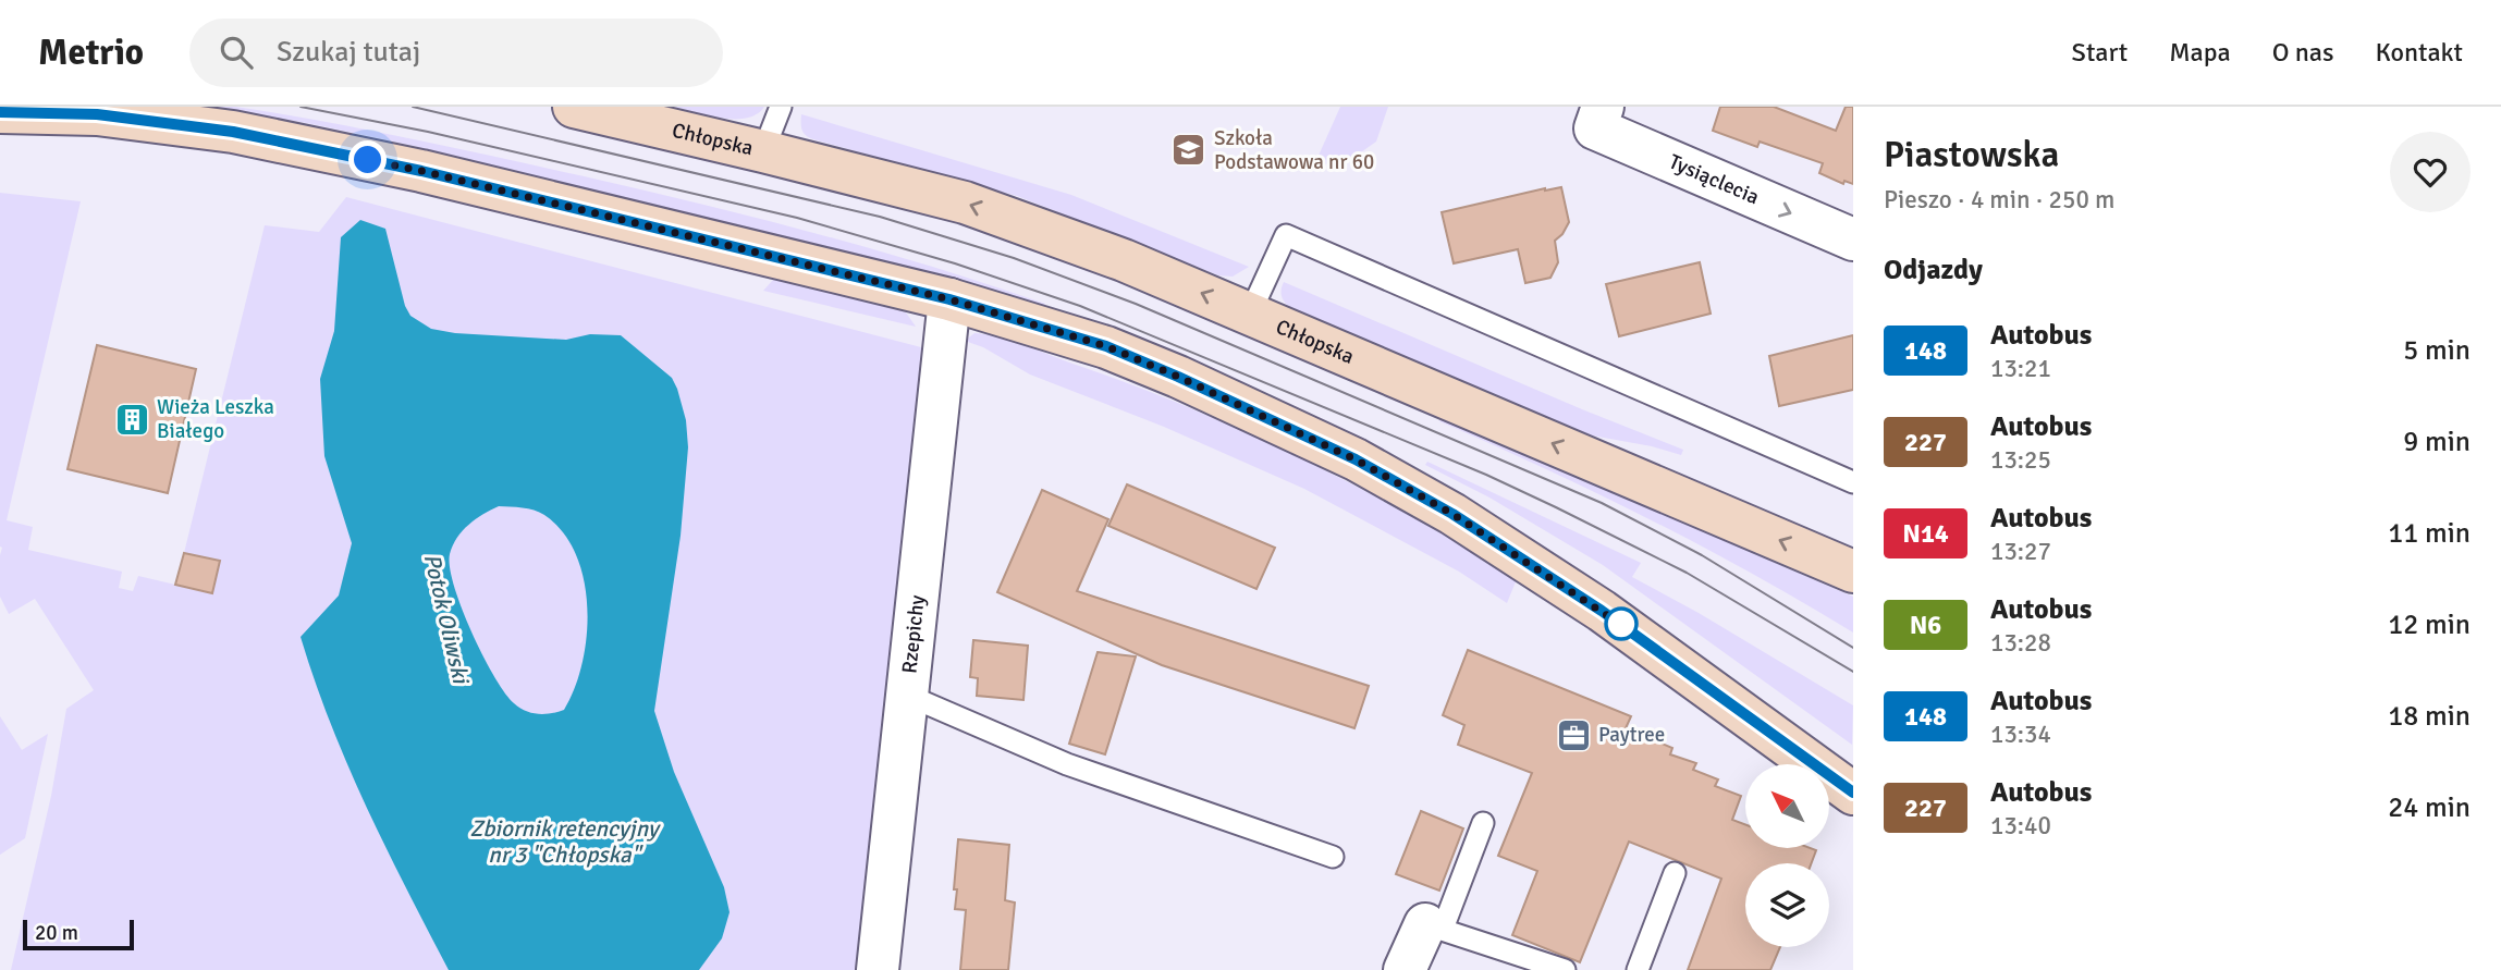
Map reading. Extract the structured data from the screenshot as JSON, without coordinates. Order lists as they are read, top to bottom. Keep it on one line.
{"streets":{"main road":["Chłopska"],"street":["Tysiąclecia","Rzepichy"]},"one_way":["Tysiąclecia"],"water":["Potok Oliwski","Zbiornik retencyjny nr 3 \"Chłopska\""],"places":{"school or university":["Szkoła Podstawowa nr 60"],"building":["Wieża Leszka Białego"],"office":["Paytree"]},"lines":["bus line 148"],"scale_bar":"20 m","north":"top left","page":{"header":"Metrio","search":"Szukaj tutaj","nav":["Start","Mapa","O nas","Kontakt"],"heading":[["Piastowska","Pieszo · 4 min · 250 m"],"Odjazdy"],"list":[{"mark":"148","name":"Autobus","note":"13:21","value":"5 min"},{"mark":"227","name":"Autobus","note":"13:25","value":"9 min"},{"mark":"N14","name":"Autobus","note":"13:27","value":"11 min"},{"mark":"N6","name":"Autobus","note":"13:28","value":"12 min"},{"mark":"148","name":"Autobus","note":"13:34","value":"18 min"},{"mark":"227","name":"Autobus","note":"13:40","value":"24 min"}],"scale":"20 m"}}
